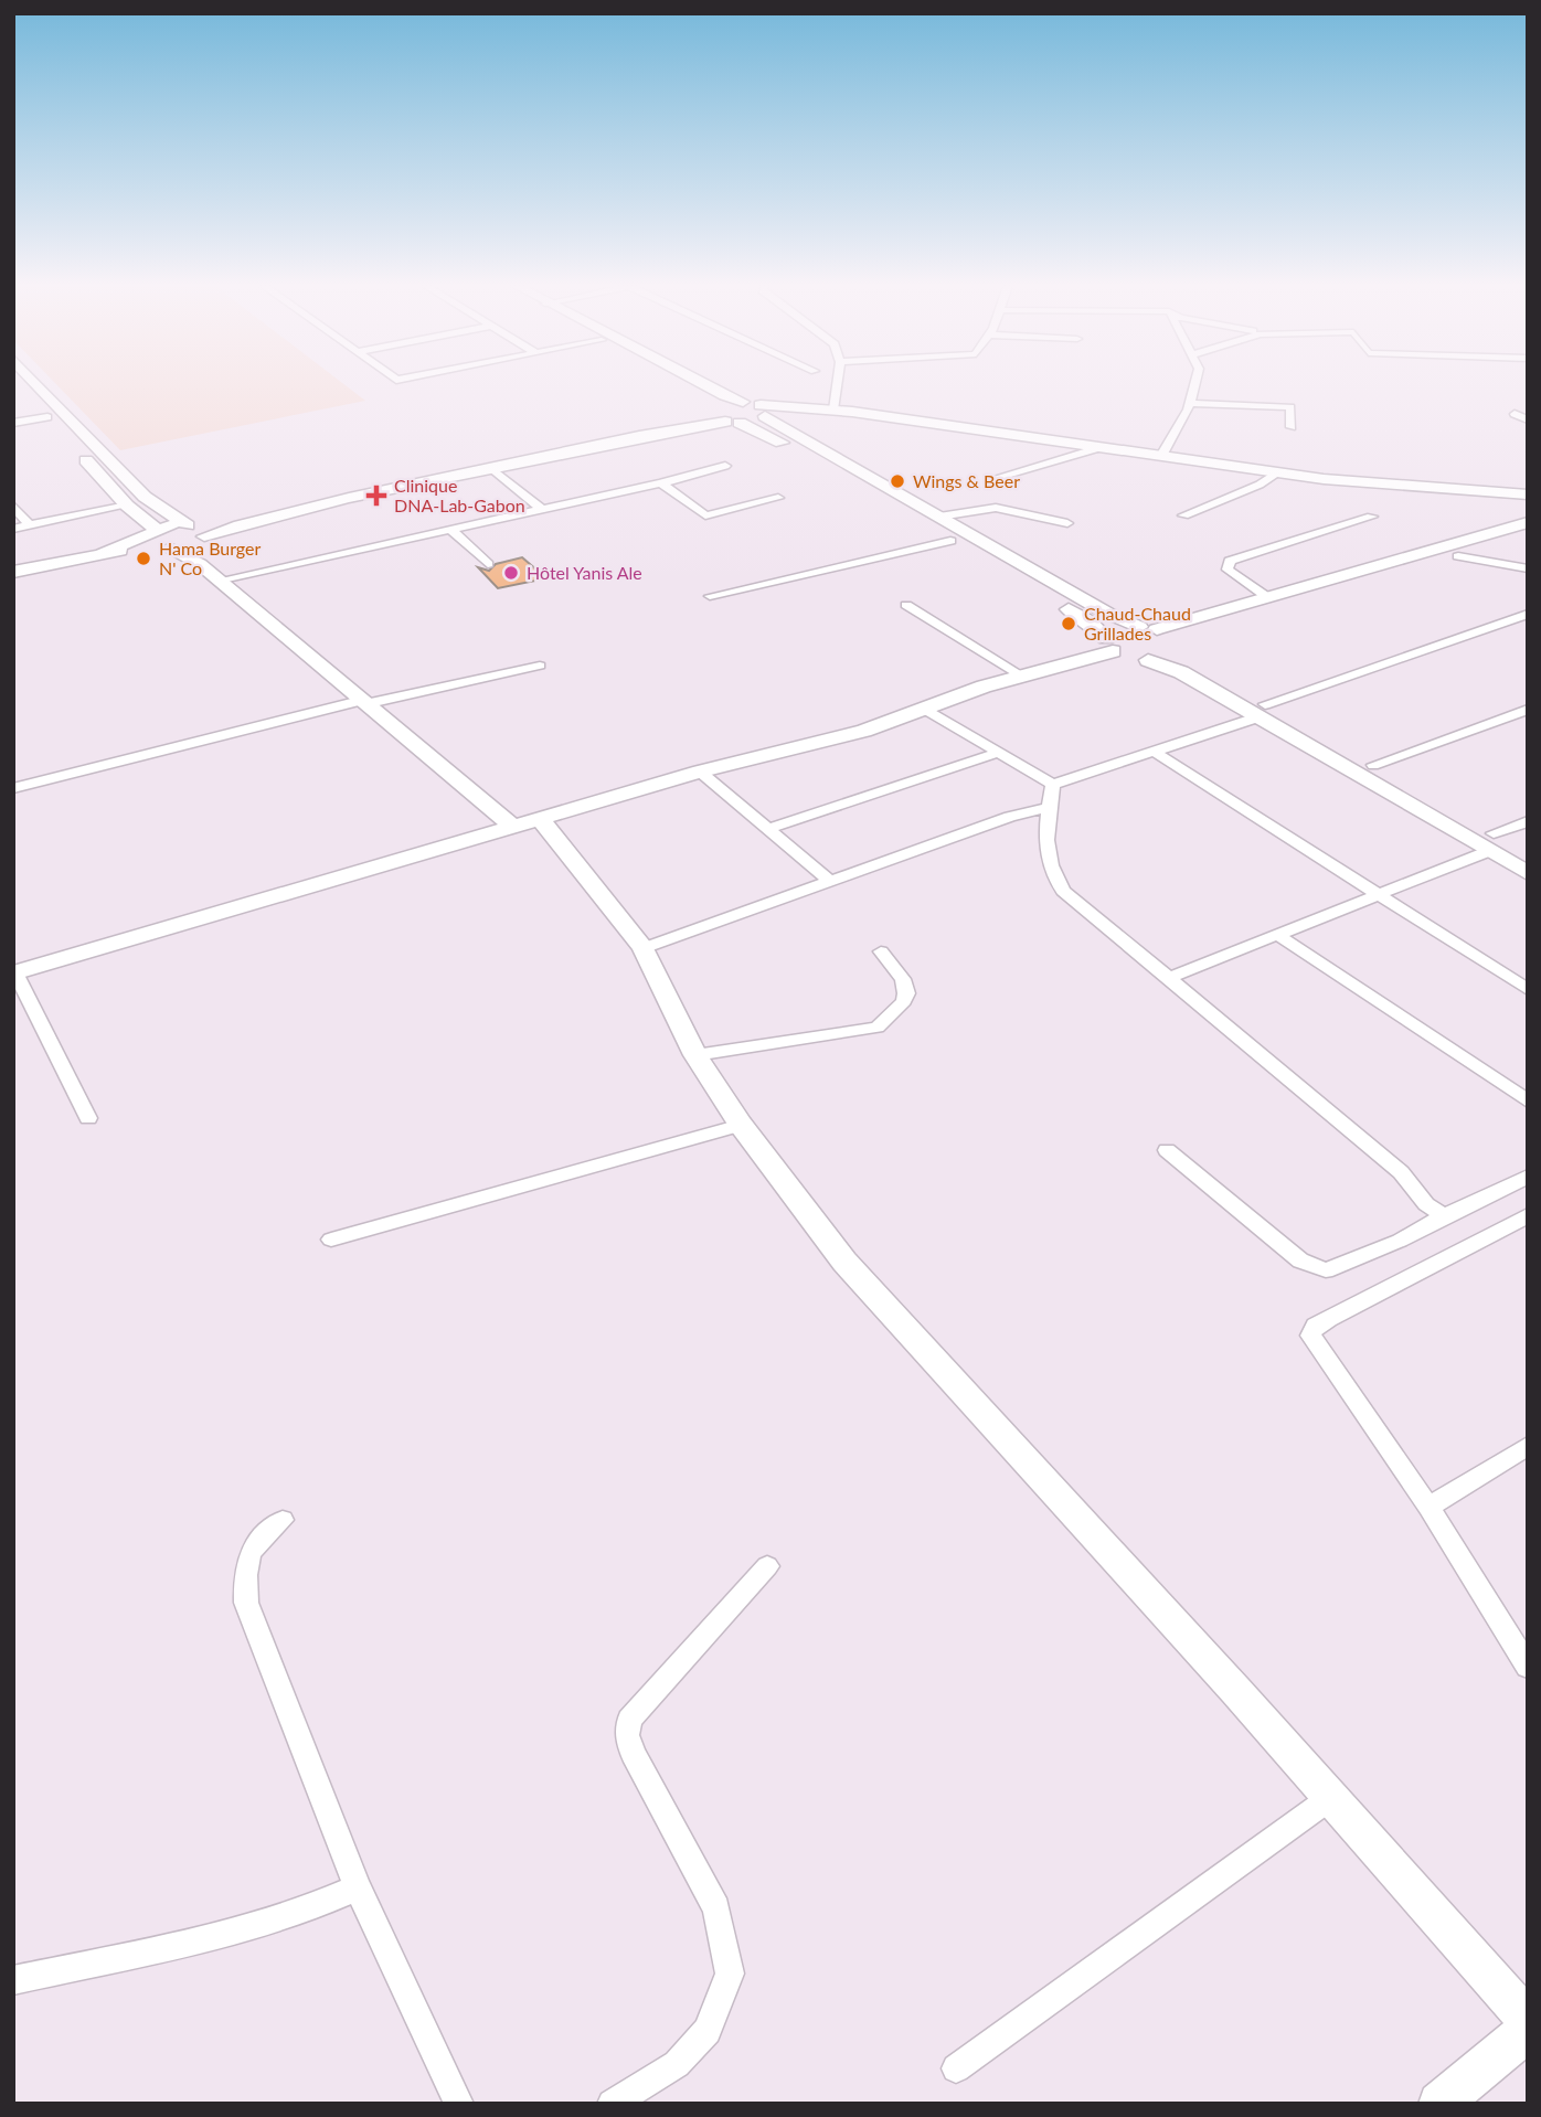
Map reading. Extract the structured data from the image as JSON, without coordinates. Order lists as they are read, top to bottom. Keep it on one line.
{"places":{"other":["Wings & Beer","Hama Burger N' Co","Hôtel Yanis Ale","Chaud-Chaud Grillades"],"health":["Clinique DNA-Lab-Gabon"]}}
